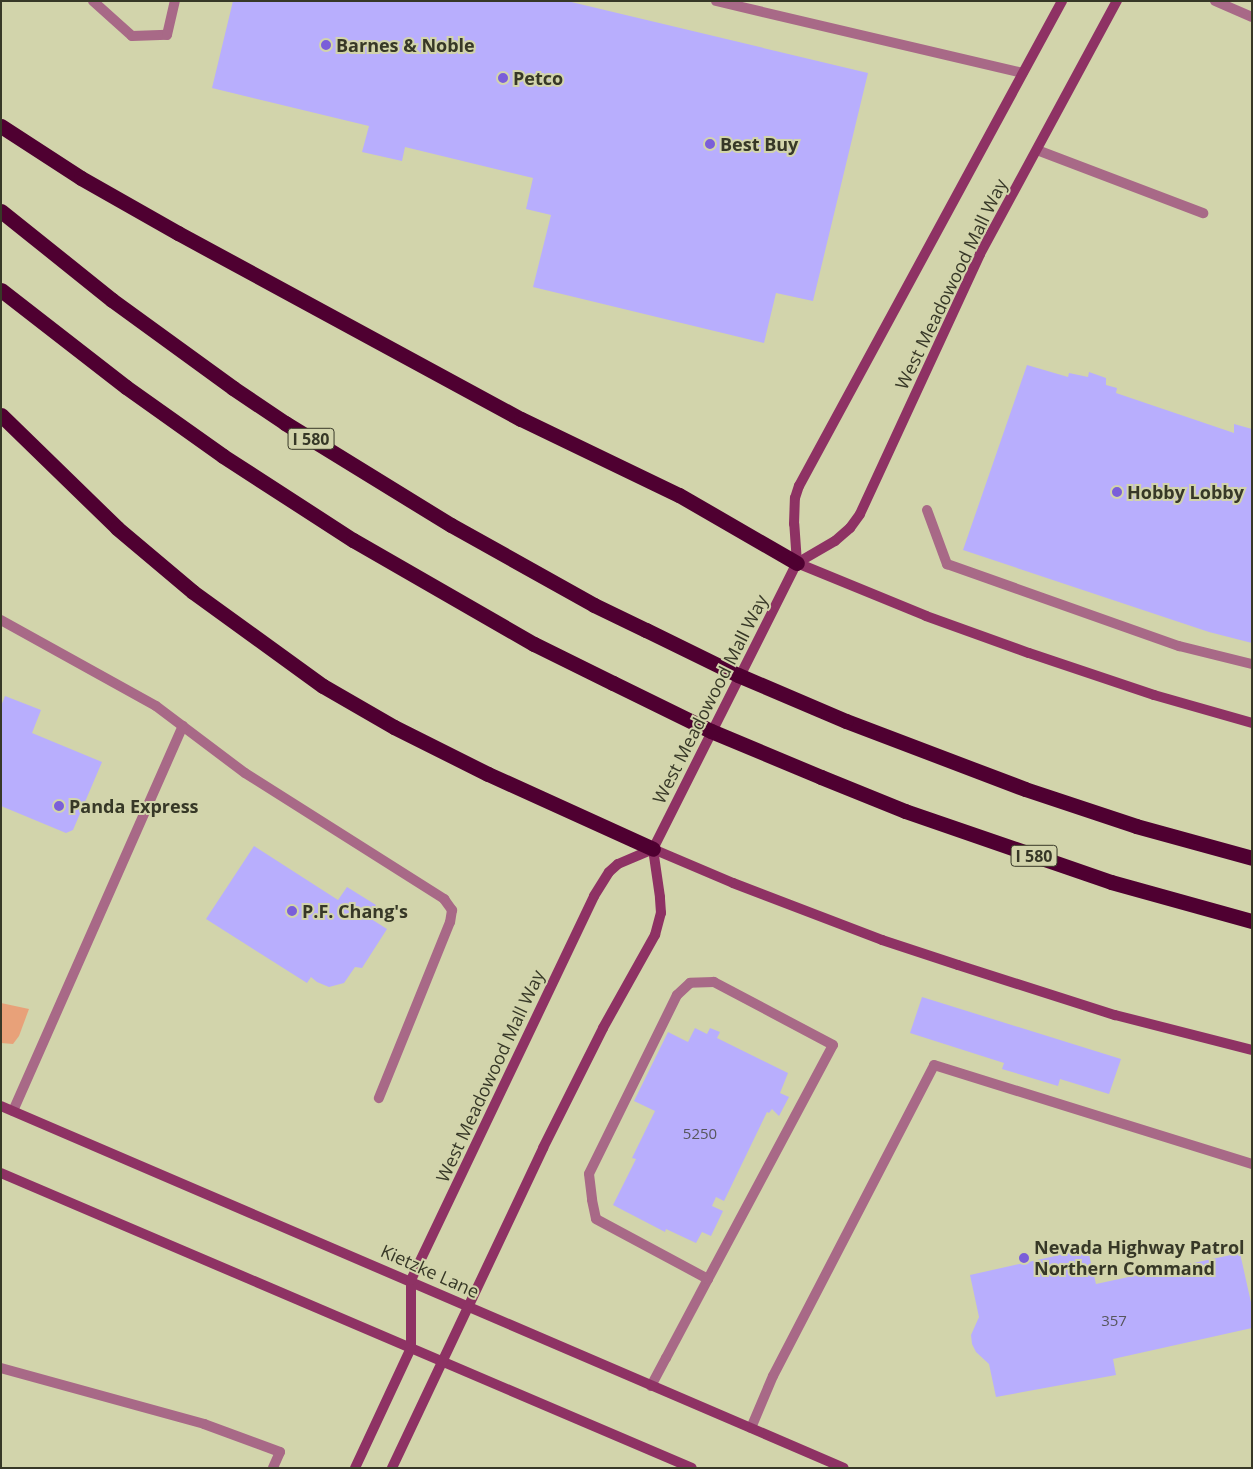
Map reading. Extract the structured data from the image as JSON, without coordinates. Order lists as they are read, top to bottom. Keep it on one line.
{"streets":{"highway":["I 580"],"main road":["West Meadowood Mall Way","Kietzke Lane"]},"crossings":[["West Meadowood Mall Way","Kietzke Lane"]],"places":["Barnes & Noble","Petco","Best Buy","Hobby Lobby","Panda Express","P.F. Chang's","Nevada Highway Patrol Northern Command"],"house_numbers":["5250","357"]}
